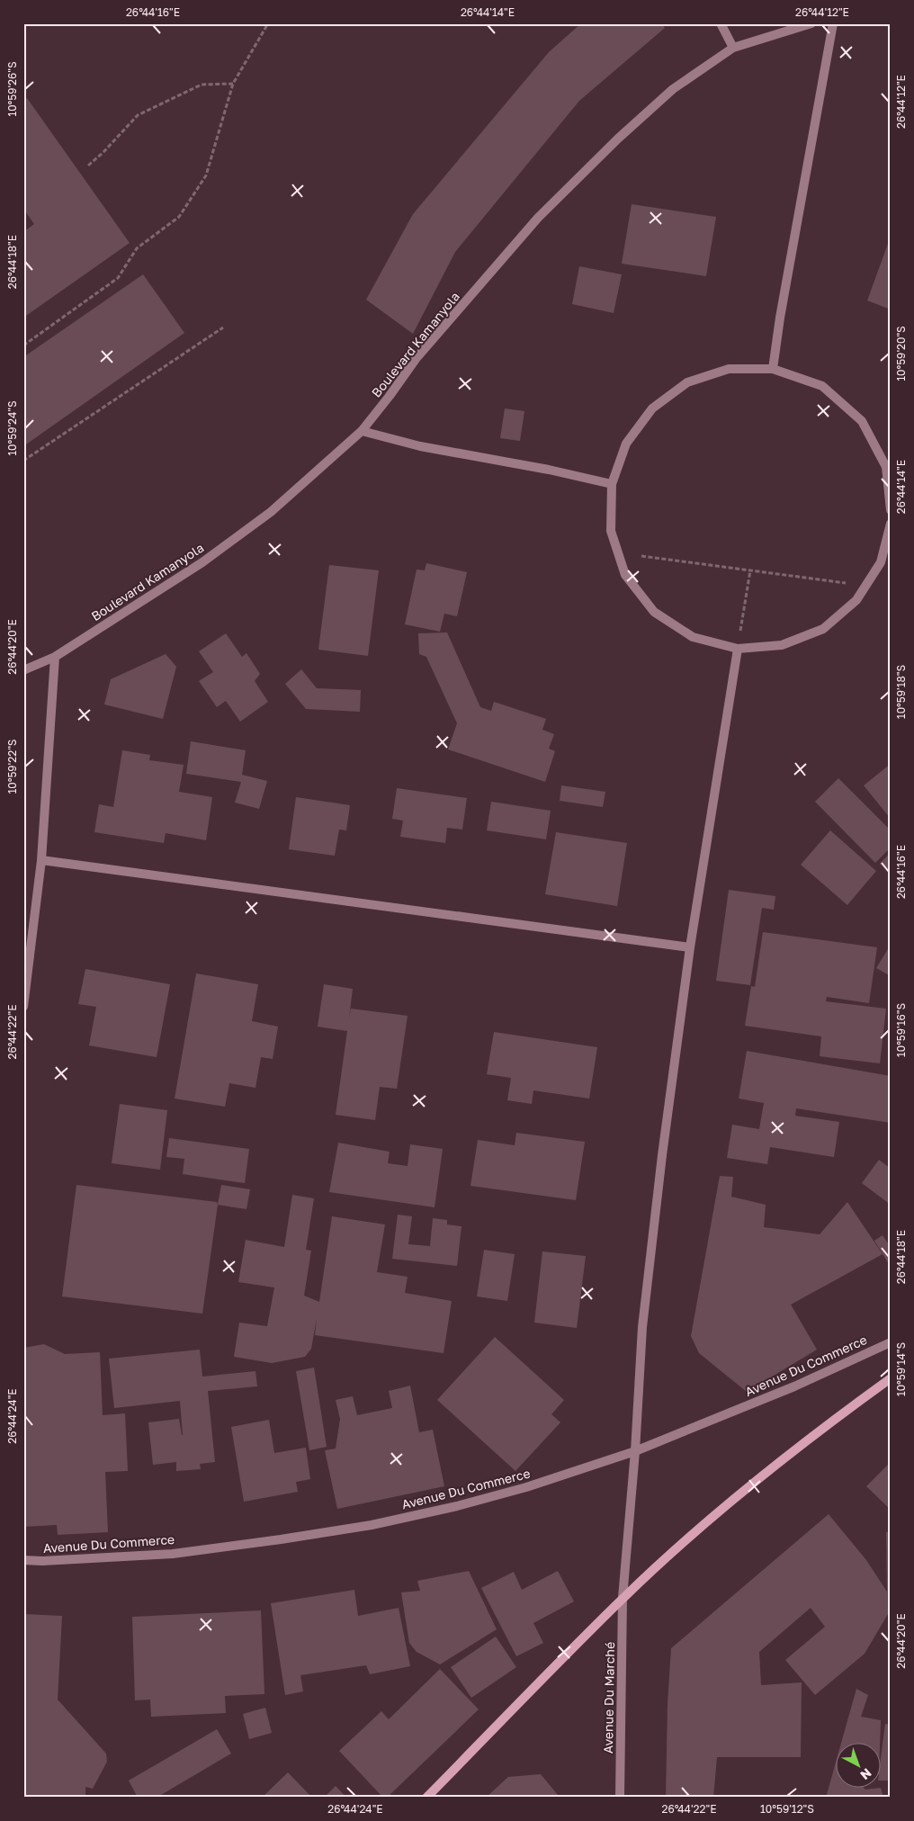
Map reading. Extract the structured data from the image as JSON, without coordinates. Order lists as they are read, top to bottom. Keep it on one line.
{"streets":{"street":["Boulevard Kamanyola","Avenue Du Commerce","Avenue Du Marché"]},"crossings":[["Avenue Du Commerce","Avenue Du Marché"]],"north":"bottom right","coordinates":["26°44'16\"E","26°44'14\"E","26°44'12\"E","10°59'26\"S","26°44'18\"E","10°59'20\"S","10°59'24\"S","26°44'20\"E","10°59'18\"S","10°59'22\"S","10°59'16\"S","26°44'22\"E","10°59'14\"S","26°44'24\"E","10°59'12\"S"]}
